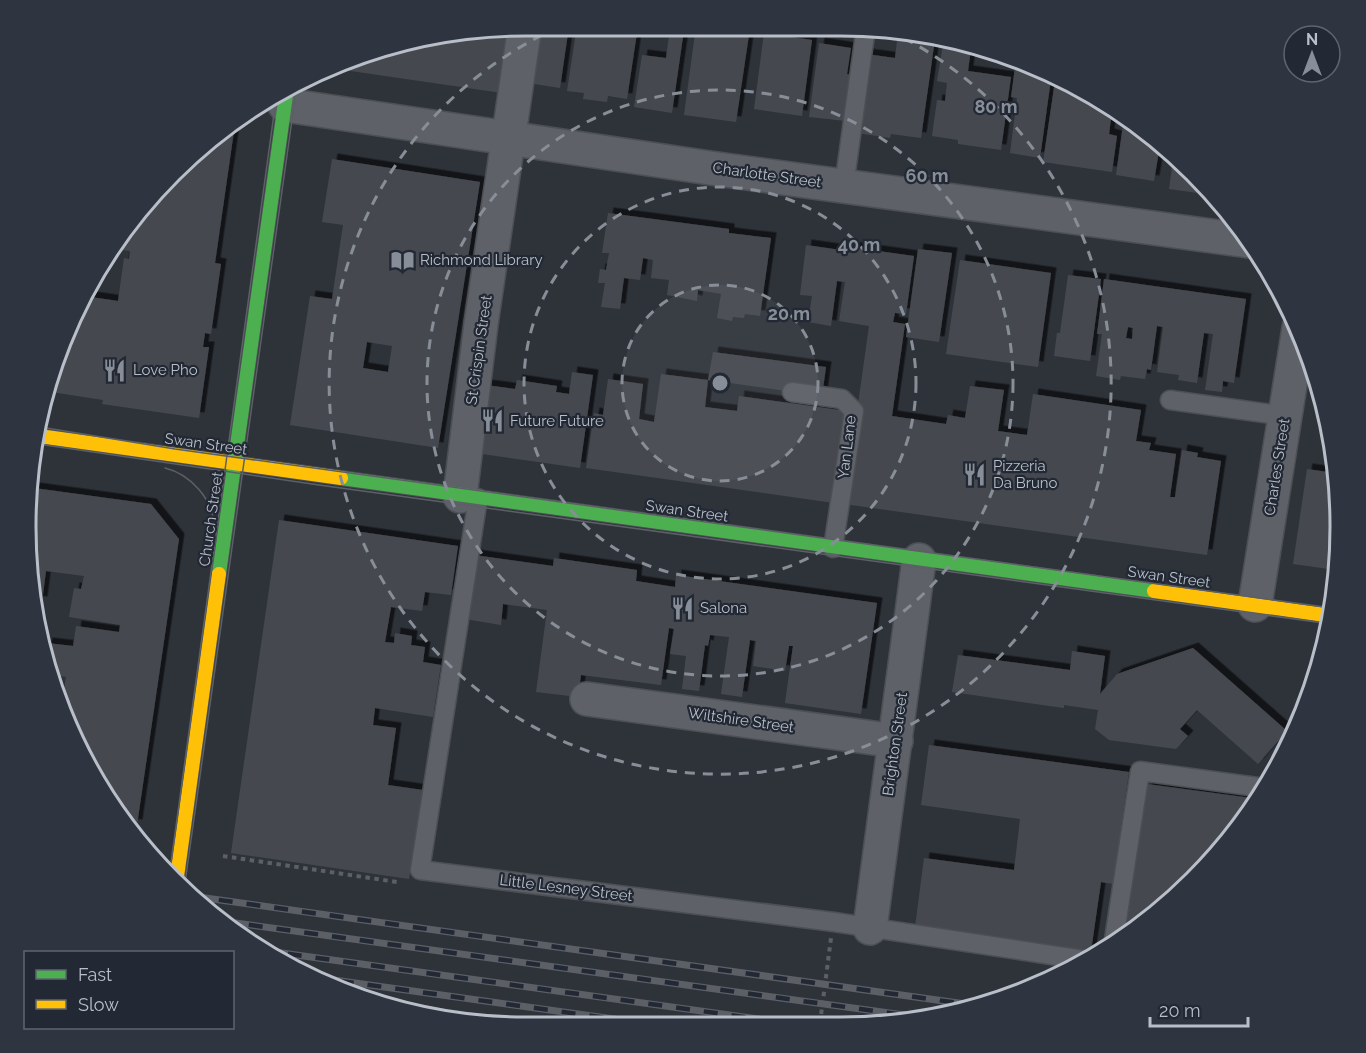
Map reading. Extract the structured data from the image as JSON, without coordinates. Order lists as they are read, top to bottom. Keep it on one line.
{"streets":{"main road":["Swan Street","Church Street"],"street":["Charlotte Street","St Crispin Street","Charles Street","Wiltshire Street","Brighton Street"],"lane":["Yan Lane","Little Lesney Street"]},"crossings":[["Charlotte Street","St Crispin Street"],["St Crispin Street","Swan Street"],["Swan Street","Yan Lane"],["Swan Street","Charles Street"],["Swan Street","Church Street"],["Swan Street","Brighton Street"],["Wiltshire Street","Brighton Street"],["Brighton Street","Little Lesney Street"]],"places":{"library":["Richmond Library"],"restaurant":["Love Pho","Future Future","Pizzeria Da Bruno","Salona"]},"legend":["Fast","Slow"],"scale_bar":"20 m","north":"top","rings":["80 m","60 m","40 m","20 m"]}
